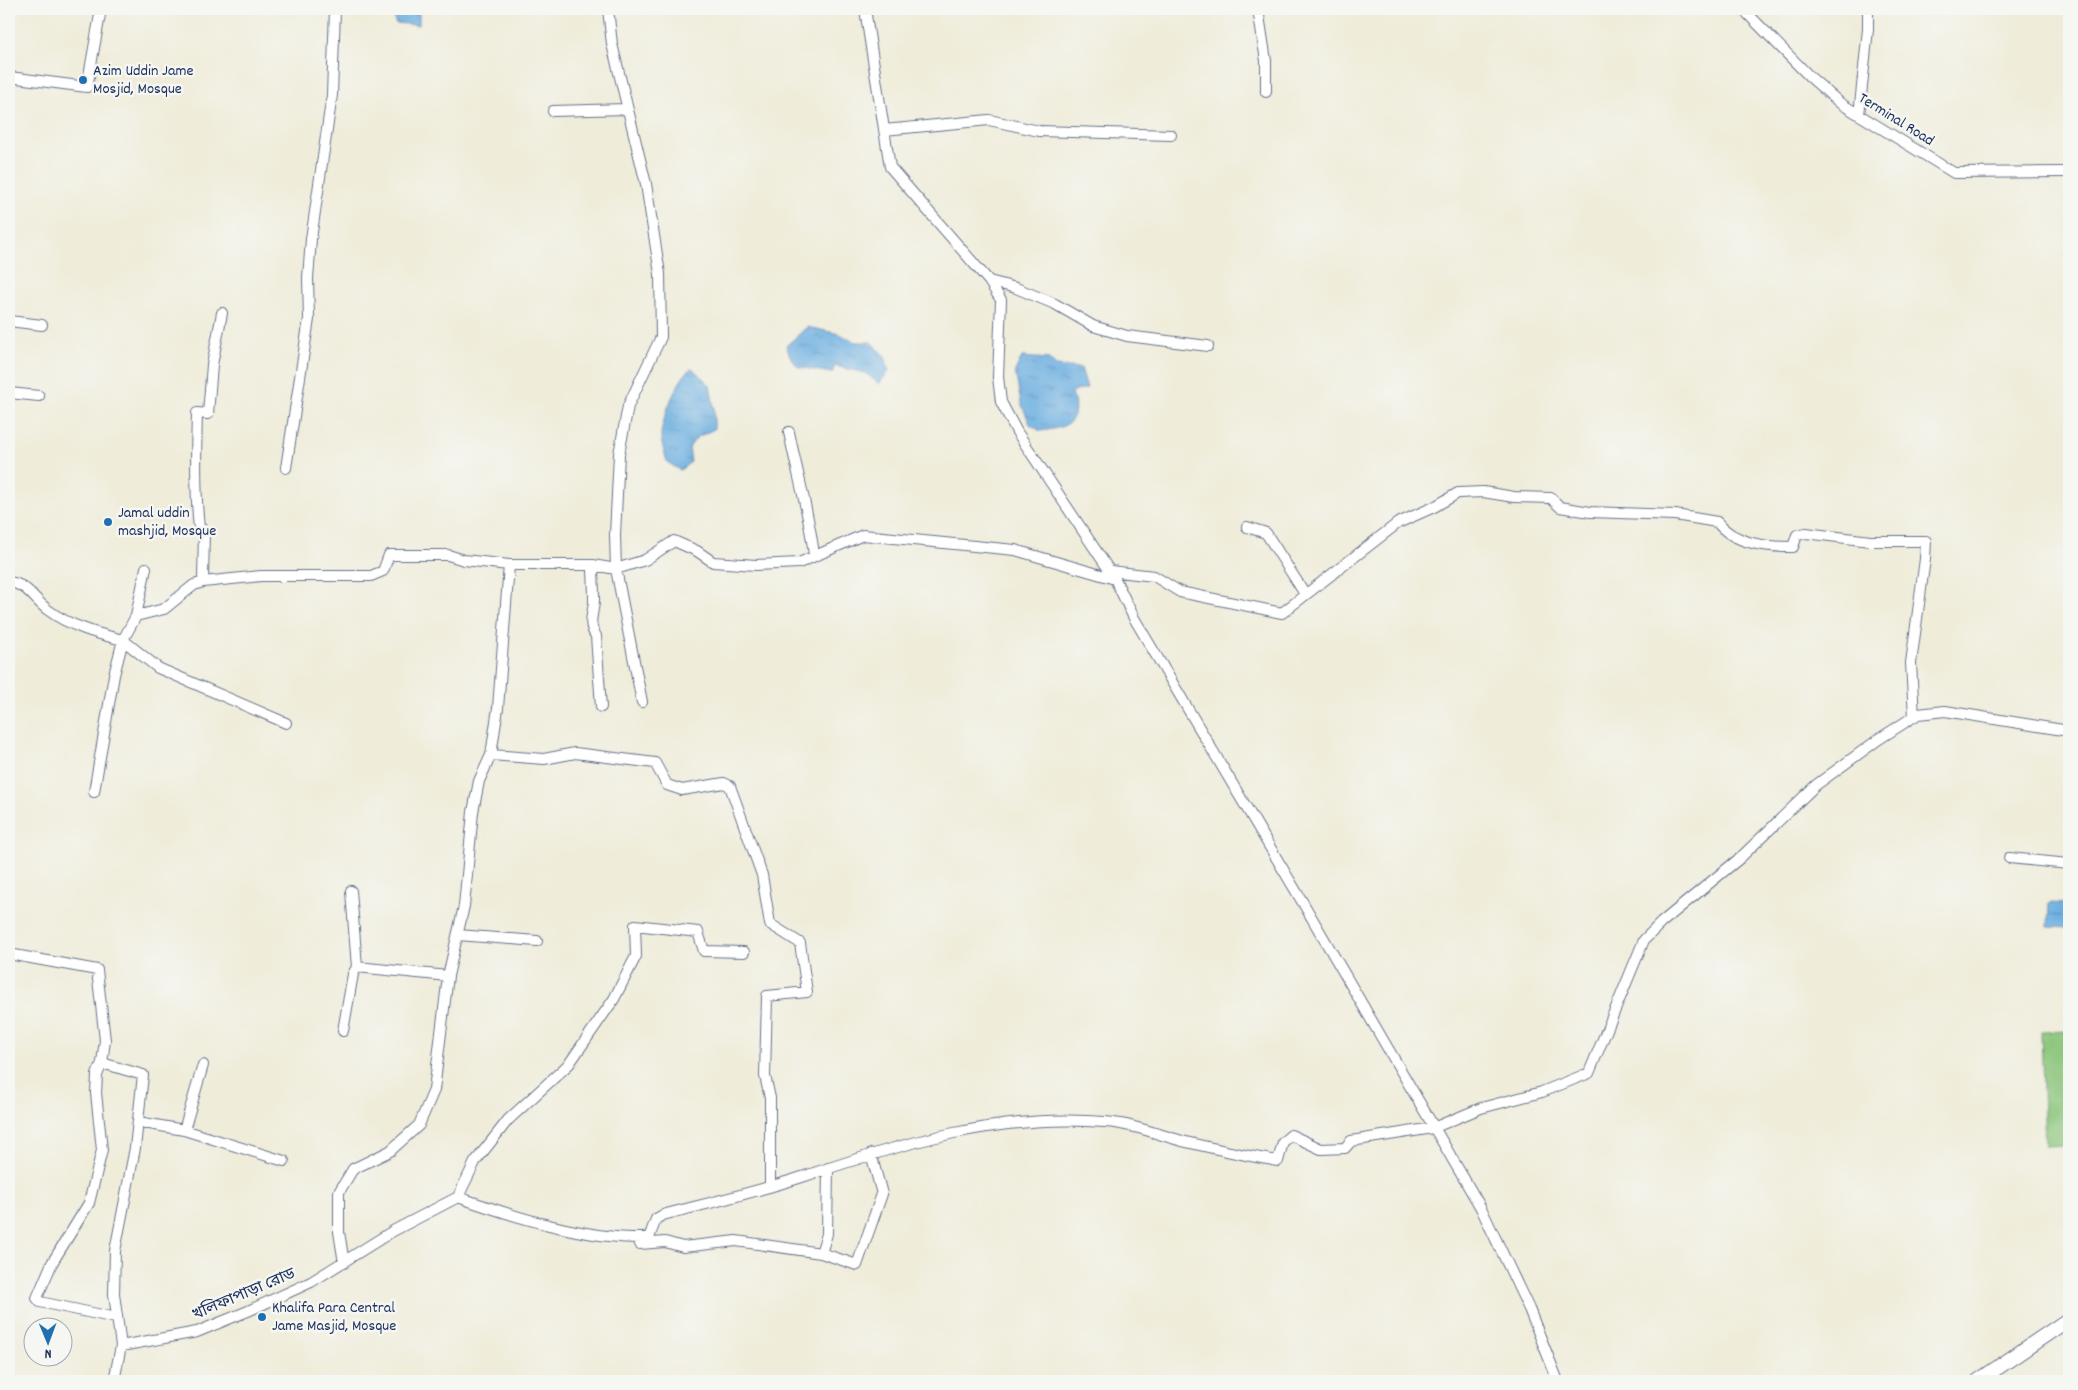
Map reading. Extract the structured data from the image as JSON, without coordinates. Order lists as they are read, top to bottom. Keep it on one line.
{"streets":{"street":["Terminal Road","খলিফাপাড়া রোড"]},"places":["Azim Uddin Jame Mosjid, Mosque","Jamal uddin mashjid, Mosque","Khalifa Para Central Jame Masjid, Mosque"],"north":"bottom"}
